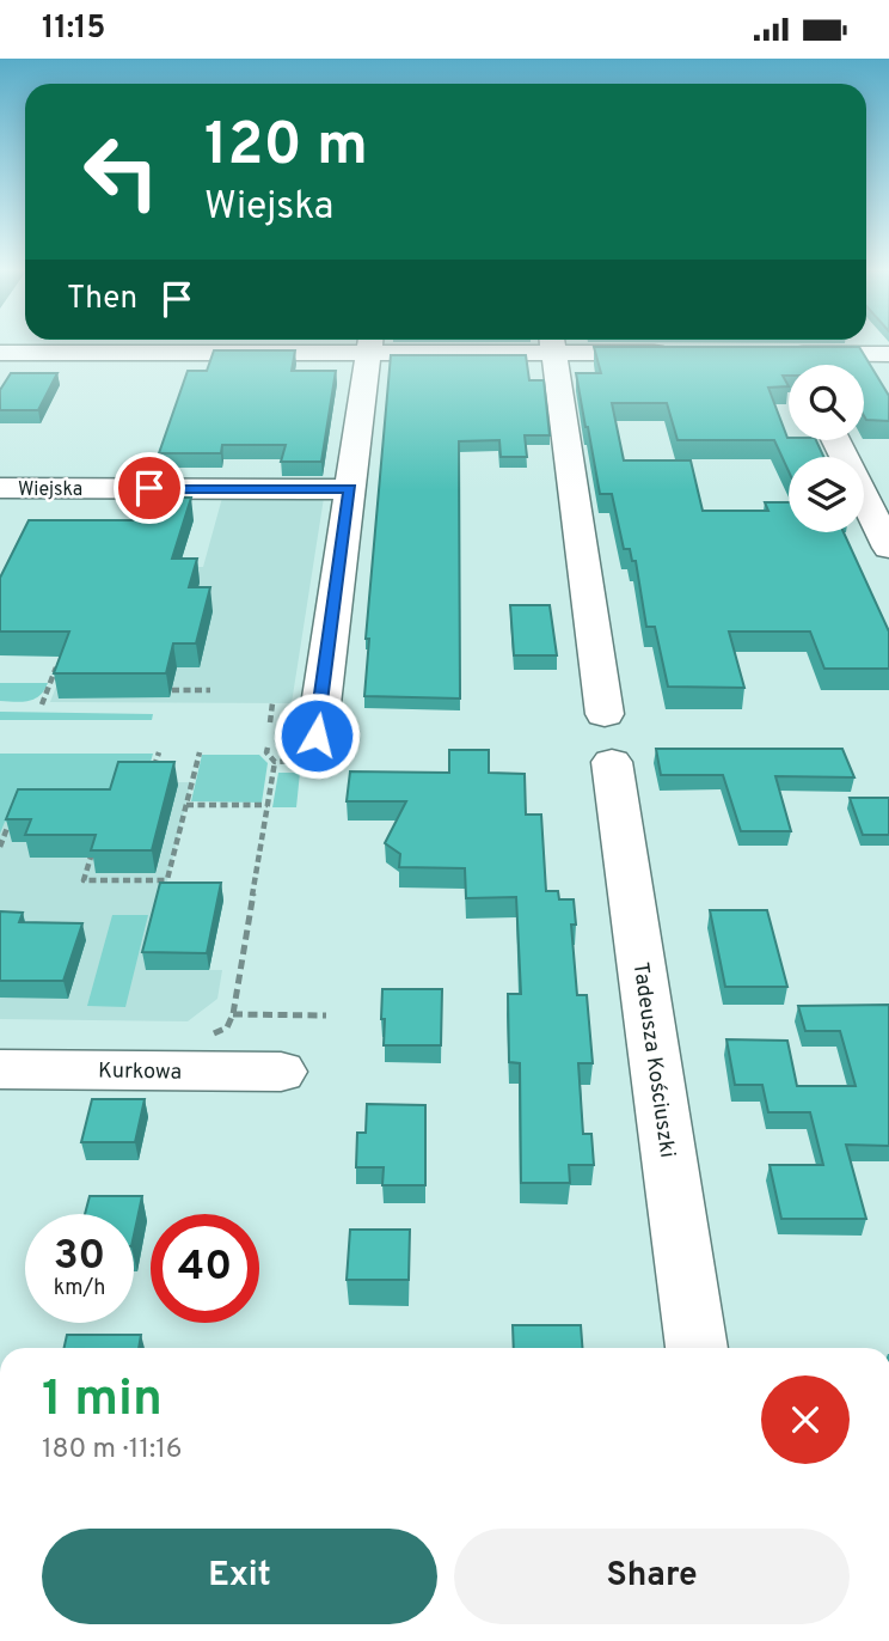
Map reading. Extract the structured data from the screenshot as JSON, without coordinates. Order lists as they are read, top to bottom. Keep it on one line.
{"streets":{"street":["Wiejska","Tadeusza Kościuszki","Kurkowa"]},"page":{"status":"11:15","turn":["120 m","Wiejska"],"then":"Then","speed":"30 km/h","limit":"40","heading":["1 min","180 m · 11:16"],"buttons":["Exit","Share"]}}
